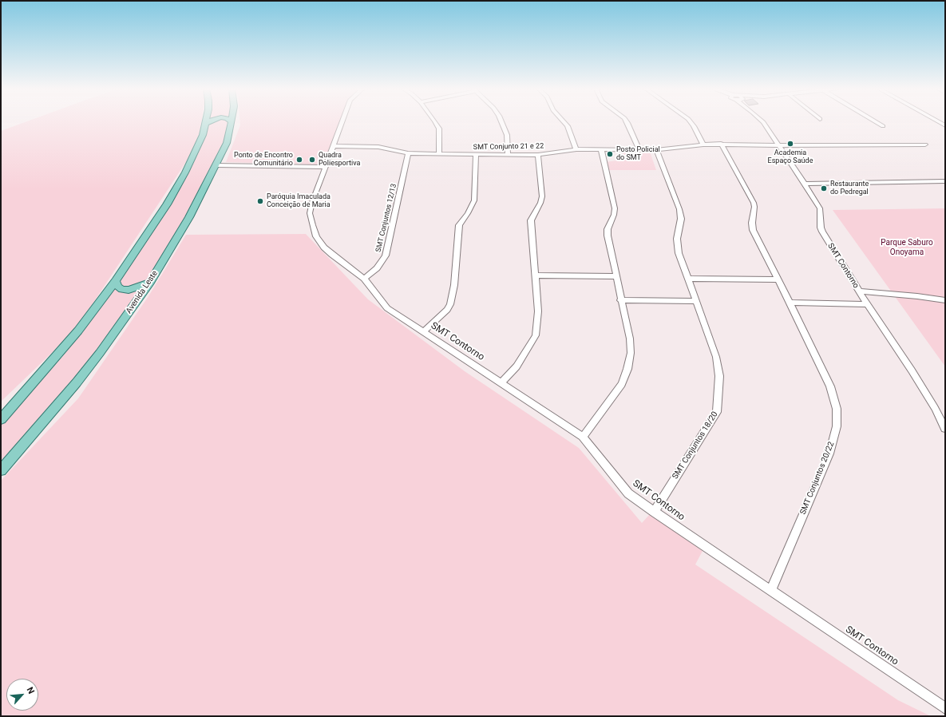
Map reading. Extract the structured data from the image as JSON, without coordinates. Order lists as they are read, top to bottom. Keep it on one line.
{"streets":{"main road":["Avenida Leste"],"street":["SMT Conjunto 21 e 22","SMT Conjuntos 12/13","SMT Contorno","SMT Conjuntos 18/20","SMT Conjuntos 20/22"]},"crossings":[["SMT Conjunto 21 e 22","SMT Conjuntos 12/13"],["SMT Conjunto 21 e 22","SMT Contorno"],["SMT Conjunto 21 e 22","SMT Conjuntos 18/20"],["SMT Conjunto 21 e 22","SMT Conjuntos 20/22"],["SMT Conjuntos 12/13","SMT Contorno"],["SMT Contorno","SMT Conjuntos 18/20"],["SMT Contorno","SMT Conjuntos 20/22"]],"parks":["Parque Saburo Onoyama"],"places":["Academia Espaço Saúde","Posto Policial do SMT","Ponto de Encontro Comunitário","Quadra Poliesportiva","Restaurante do Pedregal","Paróquia Imaculada Conceição de Maria"],"north":"top right"}
